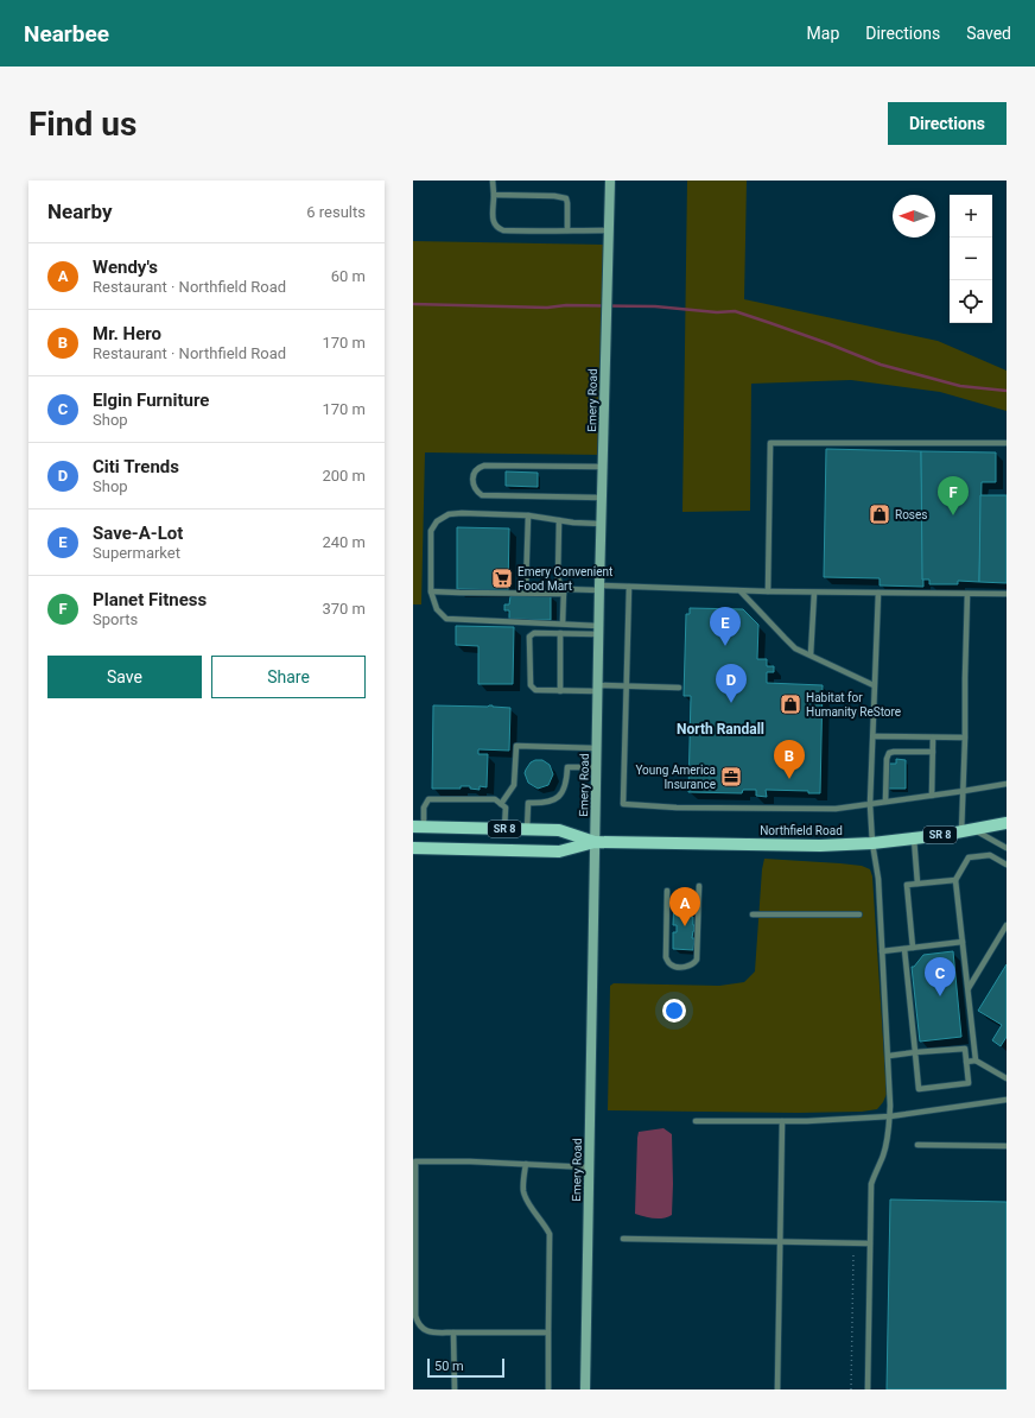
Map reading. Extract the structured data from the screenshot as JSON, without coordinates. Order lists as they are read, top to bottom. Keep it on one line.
{"streets":{"main road":["Emery Road","SR 8","Northfield Road"]},"crossings":[["Emery Road","Northfield Road"]],"districts":["North Randall"],"places":{"shop":["Roses","Habitat for Humanity ReStore"],"supermarket":["Emery Convenient Food Mart"],"office":["Young America Insurance"]},"scale_bar":"50 m","north":"left","page":{"header":"Nearbee","nav":["Map","Directions","Saved"],"buttons":["Directions",["Save","Share"]],"title":"Find us","heading":["Nearby","6 results"],"map_buttons":["+","−"],"list":[{"mark":"A","name":"Wendy's","note":"Restaurant · Northfield Road","value":"60 m"},{"mark":"B","name":"Mr. Hero","note":"Restaurant · Northfield Road","value":"170 m"},{"mark":"C","name":"Elgin Furniture","note":"Shop","value":"170 m"},{"mark":"D","name":"Citi Trends","note":"Shop","value":"200 m"},{"mark":"E","name":"Save-A-Lot","note":"Supermarket","value":"240 m"},{"mark":"F","name":"Planet Fitness","note":"Sports","value":"370 m"}],"pins":["F","E","D","B","A","C"],"scale":"50 m"}}
